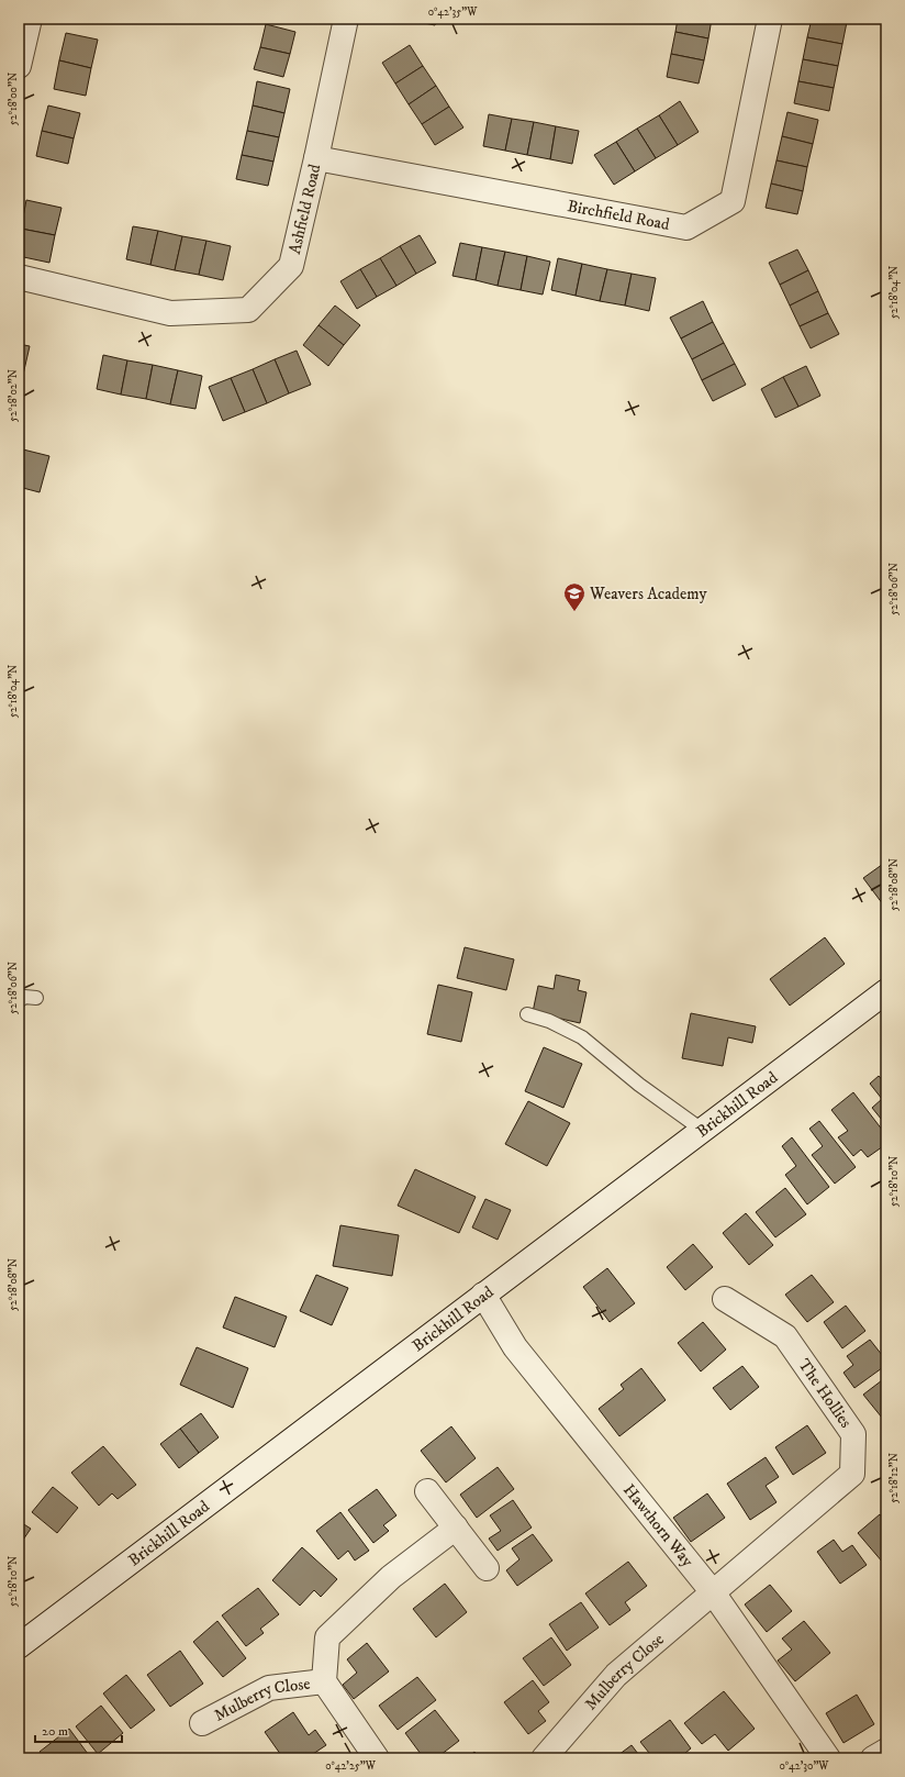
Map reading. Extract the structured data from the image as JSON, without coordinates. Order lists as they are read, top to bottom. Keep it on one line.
{"streets":{"street":["Ashfield Road","Birchfield Road","Brickhill Road","The Hollies","Hawthorn Way","Mulberry Close"]},"crossings":[["Ashfield Road","Birchfield Road"],["Brickhill Road","Hawthorn Way"],["The Hollies","Hawthorn Way"],["The Hollies","Mulberry Close"],["Hawthorn Way","Mulberry Close"]],"places":{"school or university":["Weavers Academy"]},"scale_bar":"20 m","coordinates":["0°42'35\"W","52°18'00\"N","52°18'04\"N","52°18'02\"N","52°18'06\"N","52°18'08\"N","52°18'10\"N","52°18'12\"N","0°42'25\"W","0°42'30\"W"]}
